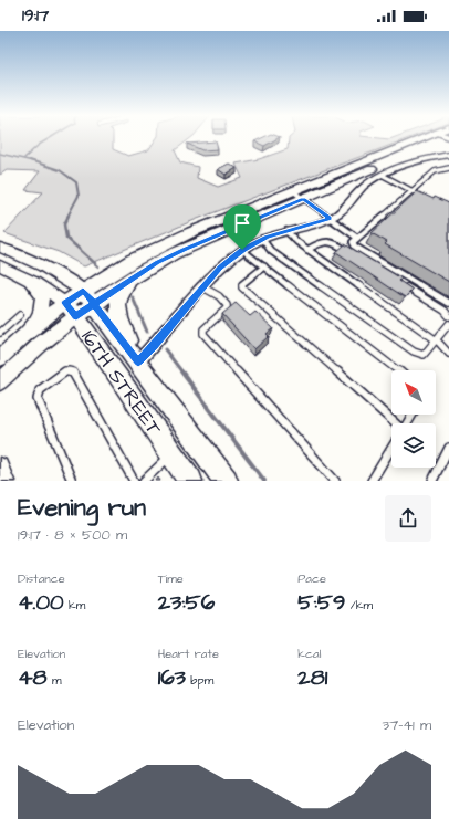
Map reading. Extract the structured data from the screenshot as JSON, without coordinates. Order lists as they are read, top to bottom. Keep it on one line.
{"streets":{"main road":["16TH STREET"]},"north":"top left","page":{"status":"19:17","heading":["Evening run","19:17 · 8 × 500 m"],"stats":[["Distance","4.00 km"],["Time","23:56"],["Pace","5:59 /km"],["Elevation","48 m"],["Heart rate","163 bpm"],["kcal","281"]],"chart":["Elevation","37–41 m"]}}
